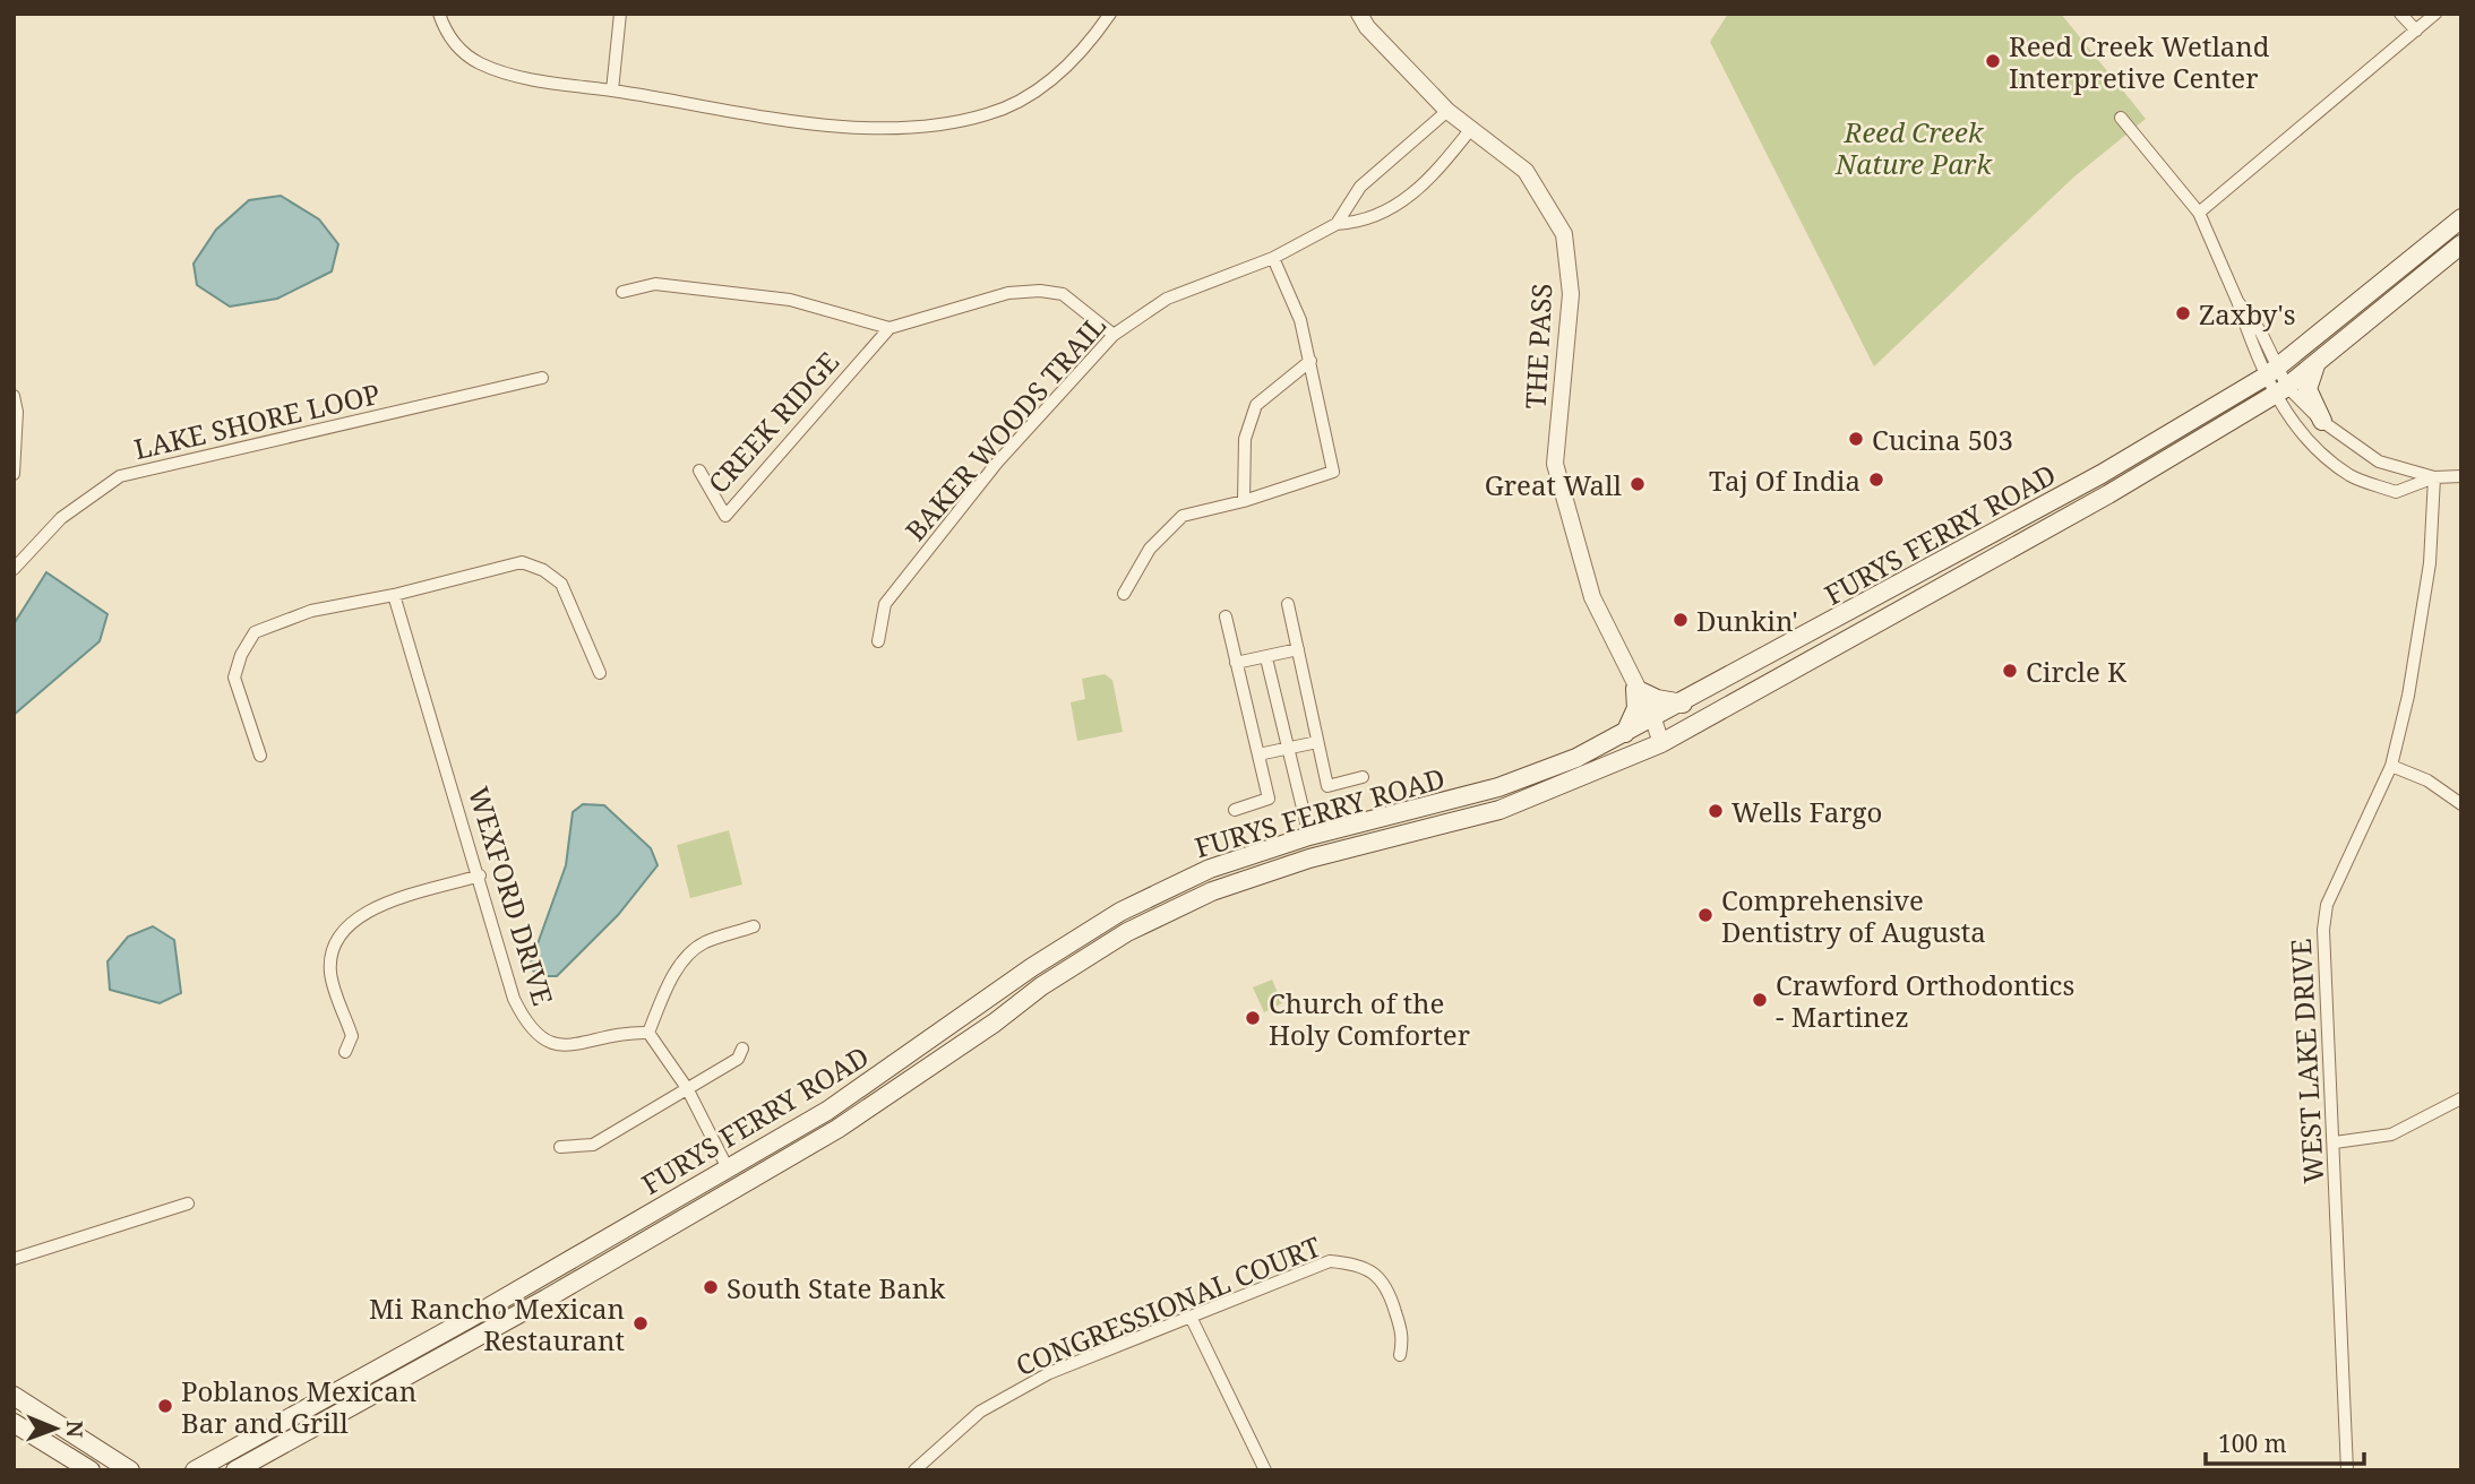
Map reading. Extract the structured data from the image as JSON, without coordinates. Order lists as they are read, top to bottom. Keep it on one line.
{"streets":{"main road":["FURYS FERRY ROAD"],"street":["THE PASS","LAKE SHORE LOOP","CREEK RIDGE","BAKER WOODS TRAIL","WEXFORD DRIVE","WEST LAKE DRIVE","CONGRESSIONAL COURT"]},"crossings":[["THE PASS","BAKER WOODS TRAIL"],["THE PASS","FURYS FERRY ROAD"]],"parks":["Reed Creek Nature Park"],"places":["Reed Creek Wetland Interpretive Center","Zaxby's","Cucina 503","Taj Of India","Great Wall","Dunkin'","Circle K","Wells Fargo","Comprehensive Dentistry of Augusta","Crawford Orthodontics - Martinez","Church of the Holy Comforter","South State Bank","Mi Rancho Mexican Restaurant","Poblanos Mexican Bar and Grill"],"scale_bar":"100 m","north":"right"}
